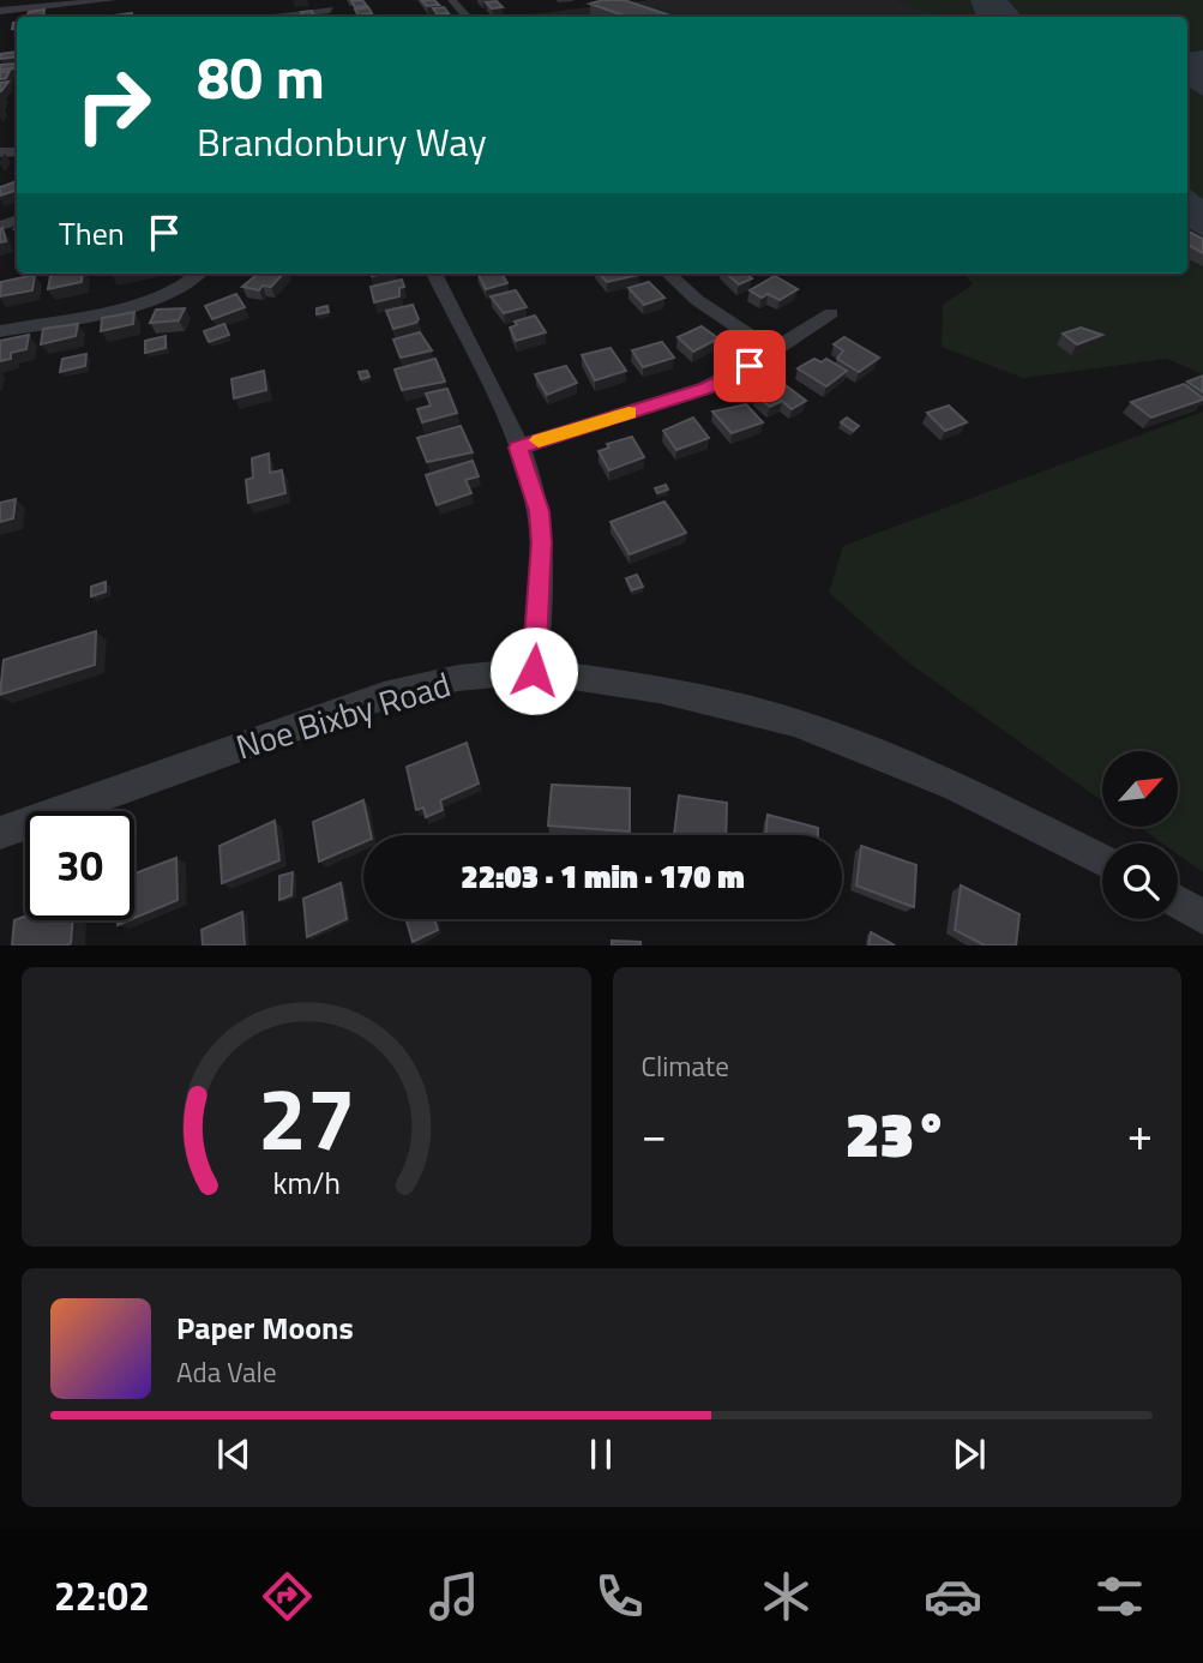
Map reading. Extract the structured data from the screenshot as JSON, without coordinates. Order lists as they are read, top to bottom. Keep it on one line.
{"streets":{"street":["Noe Bixby Road"]},"north":"top right","page":{"turn":["80 m","Brandonbury Way"],"then":"Then","limit":"30","trip":"22:03 · 1 min · 170 m","tile":"Climate","heat":["−","23°","+"],"song":["Paper Moons","Ada Vale"],"tabs":"22:02","gauge":["27","km/h"]}}
